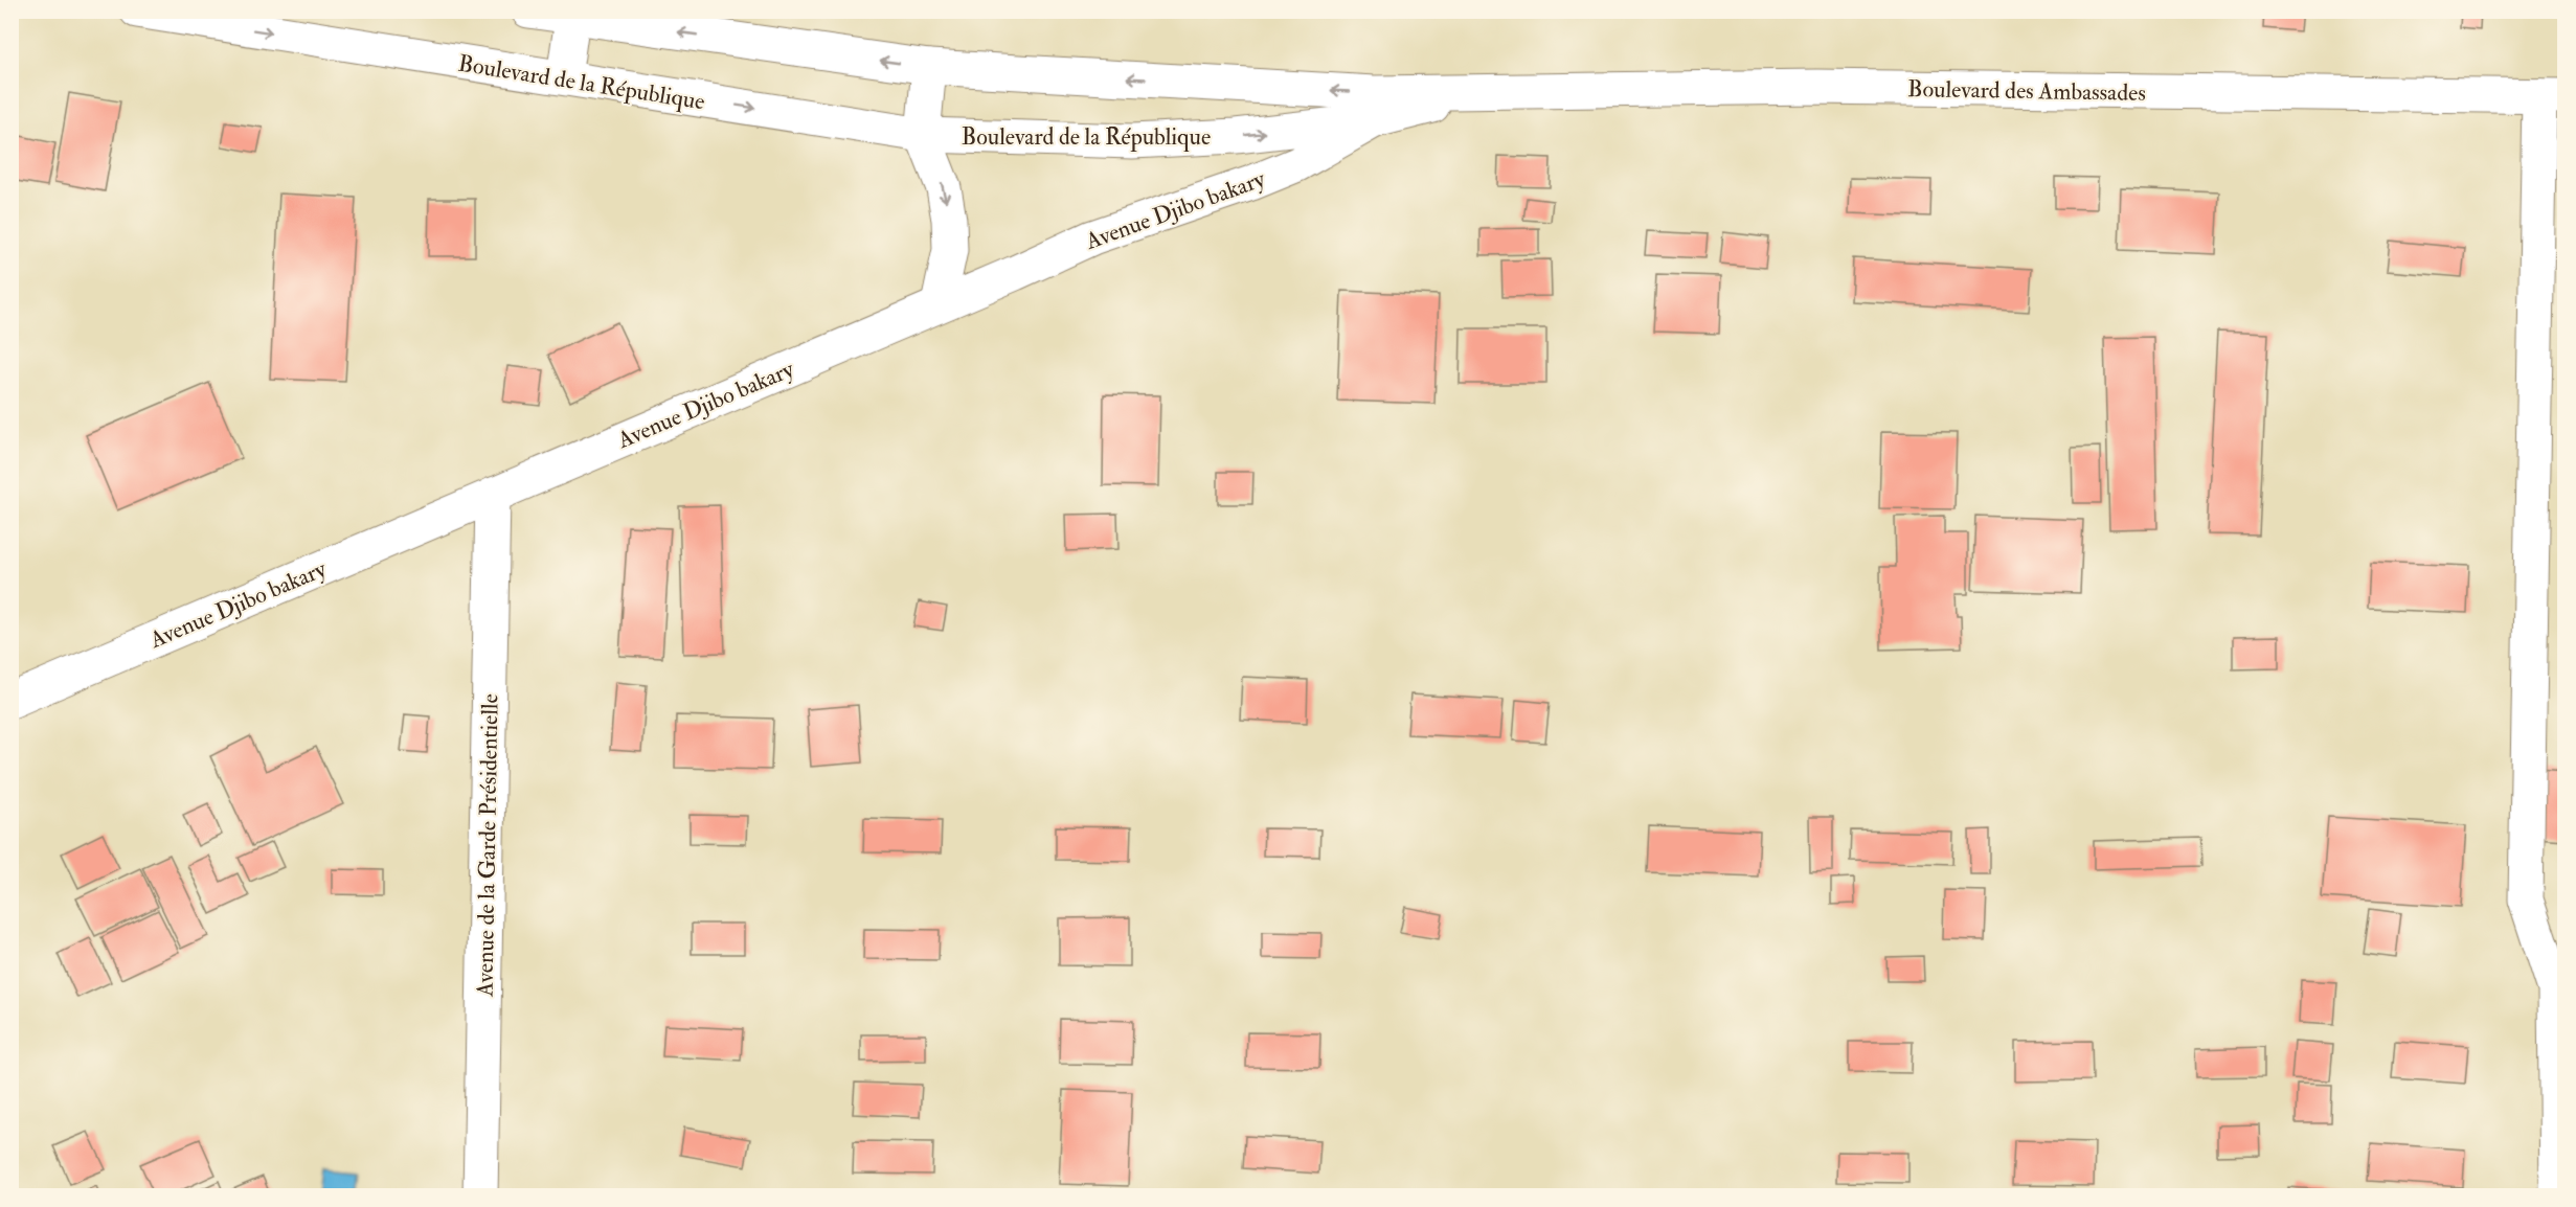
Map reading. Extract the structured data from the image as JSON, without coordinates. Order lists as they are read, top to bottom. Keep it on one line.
{"streets":{"main road":["Boulevard de la République","Boulevard des Ambassades","Avenue Djibo bakary","Avenue de la Garde Présidentielle"]},"crossings":[["Boulevard de la République","Boulevard des Ambassades"],["Boulevard de la République","Avenue Djibo bakary"],["Avenue Djibo bakary","Avenue de la Garde Présidentielle"]]}
